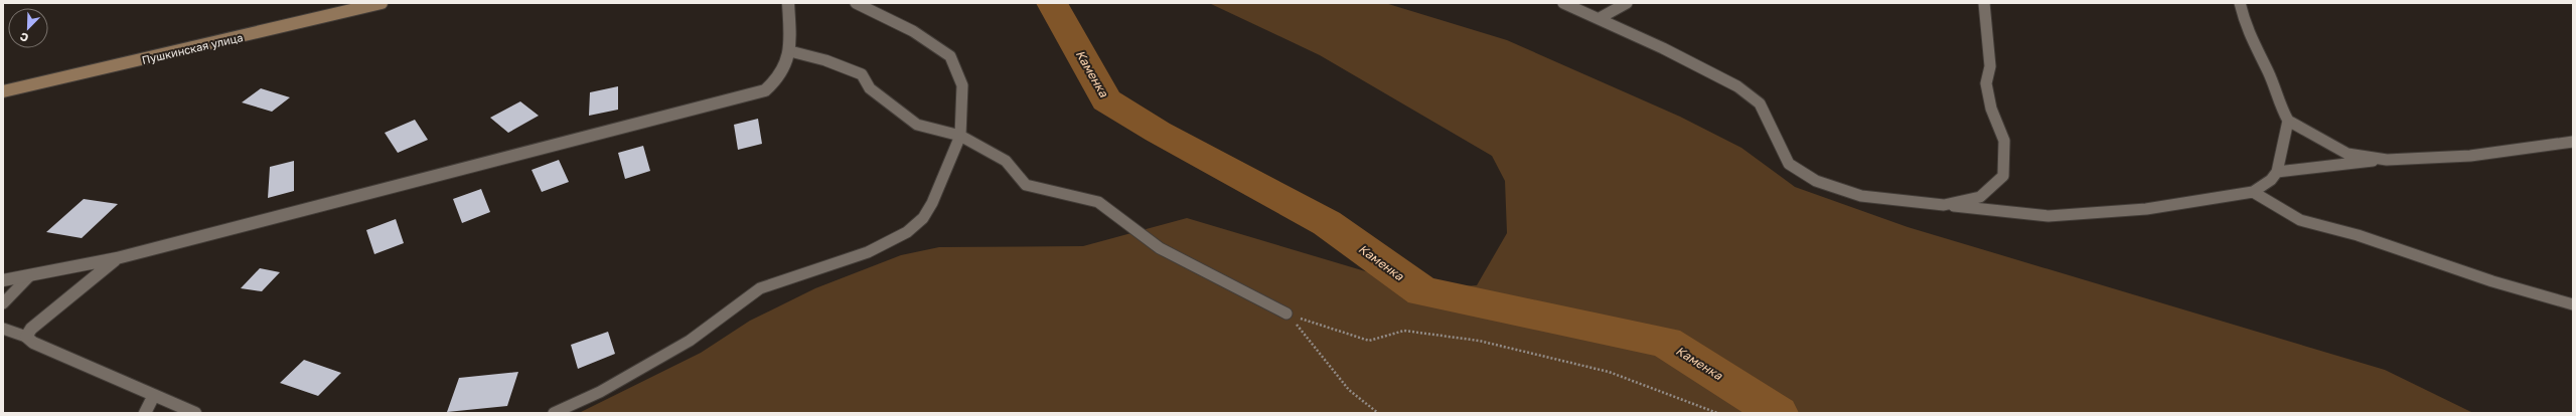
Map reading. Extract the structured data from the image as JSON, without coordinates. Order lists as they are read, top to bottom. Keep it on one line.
{"streets":{"main road":["Пушкинская улица"]},"water":["Каменка"],"north":"bottom left"}
